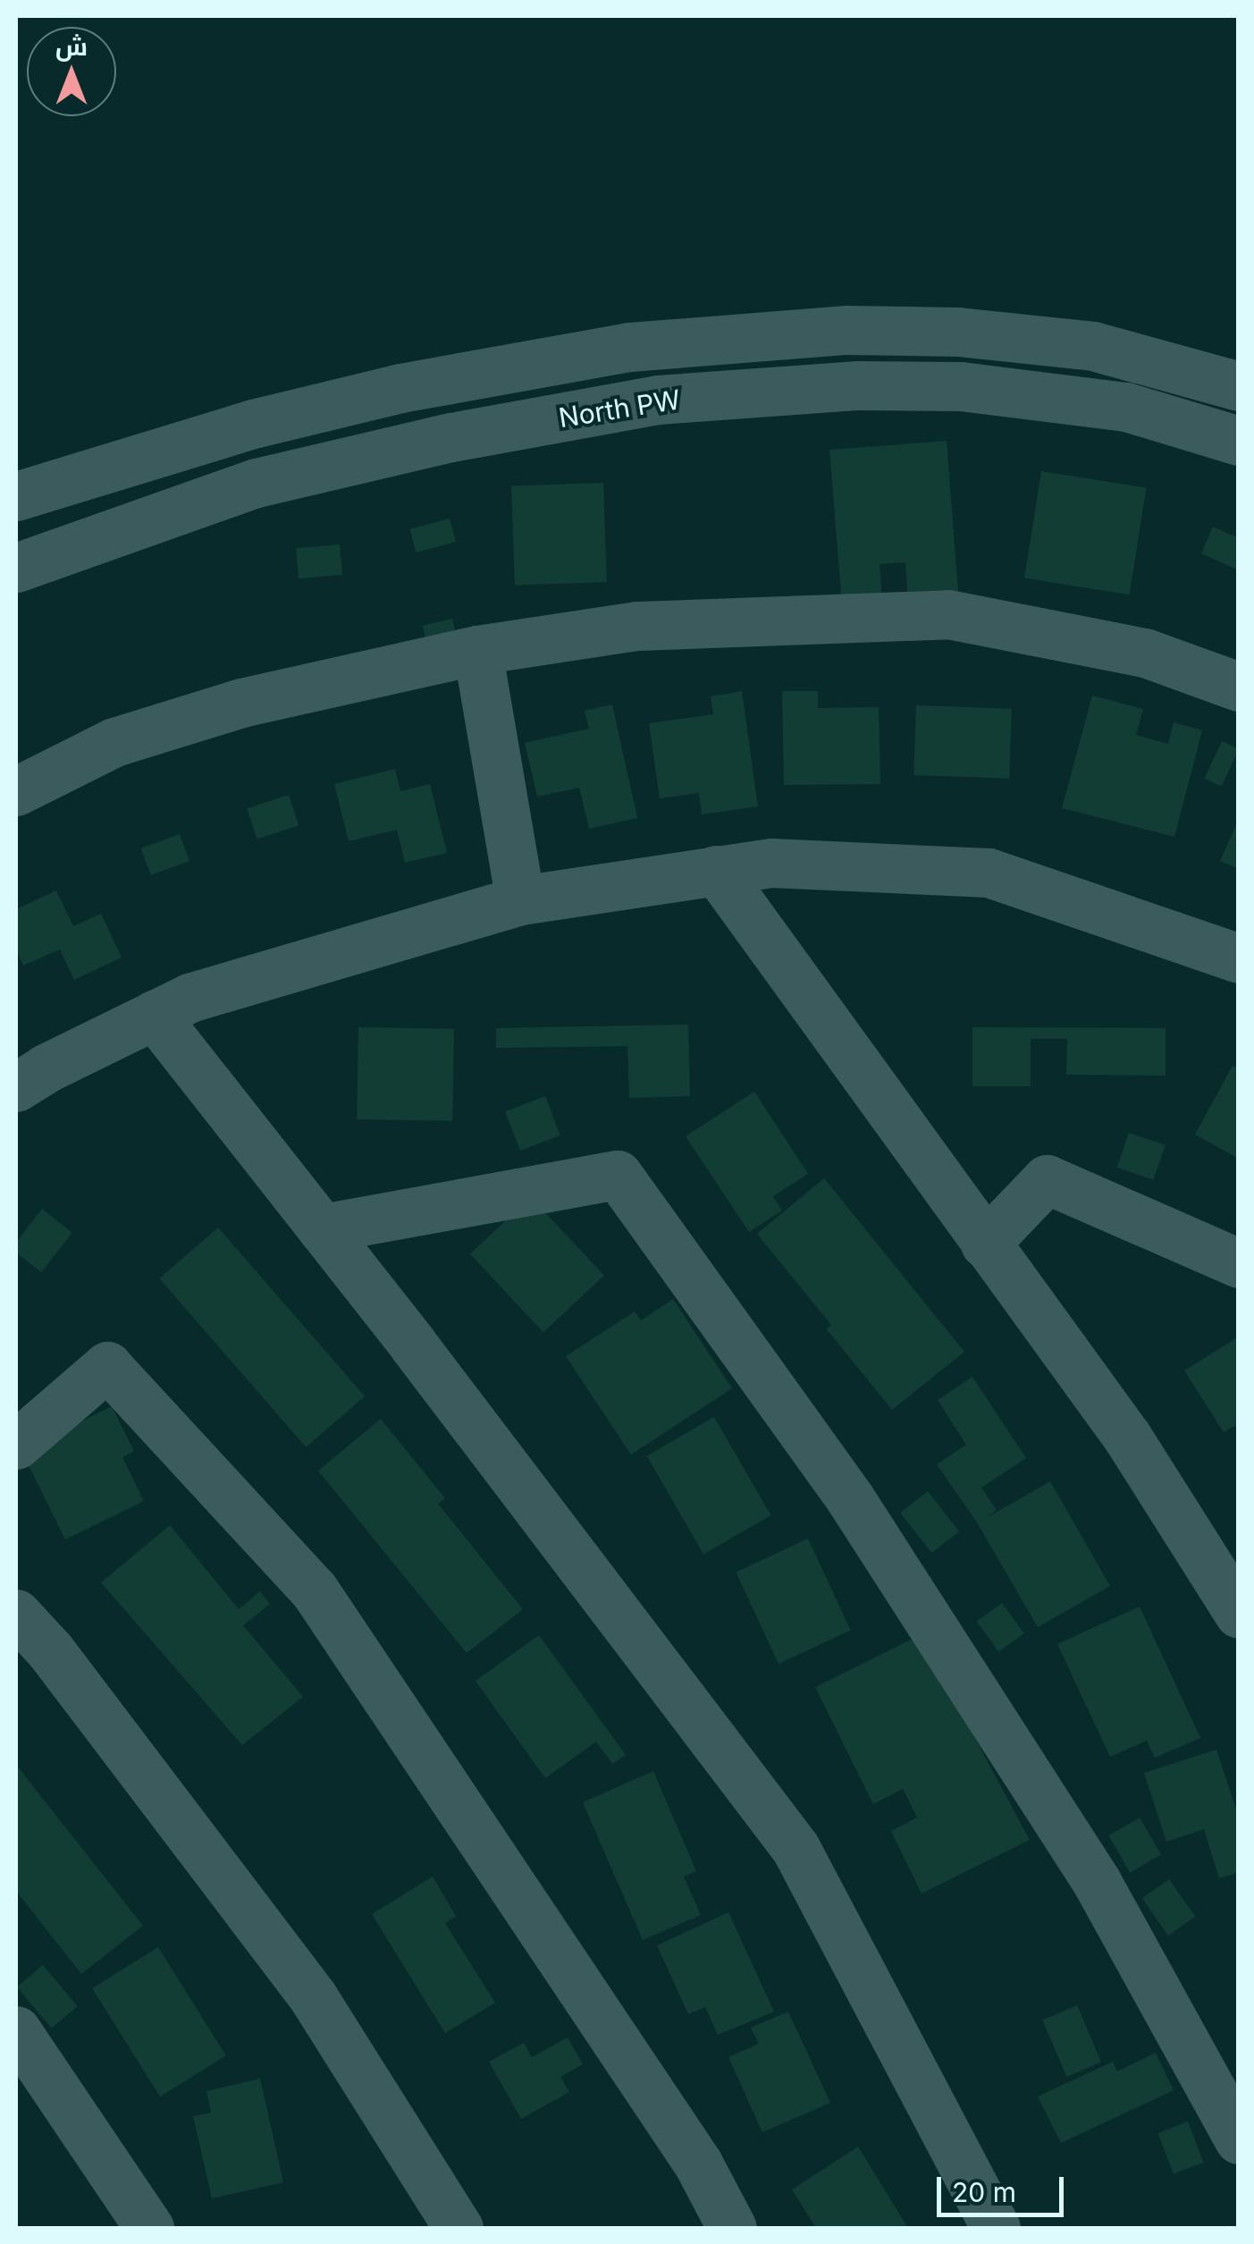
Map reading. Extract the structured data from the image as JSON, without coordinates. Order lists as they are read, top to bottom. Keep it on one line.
{"streets":{"street":["North PW"]},"scale_bar":"20 m","north":"top"}
